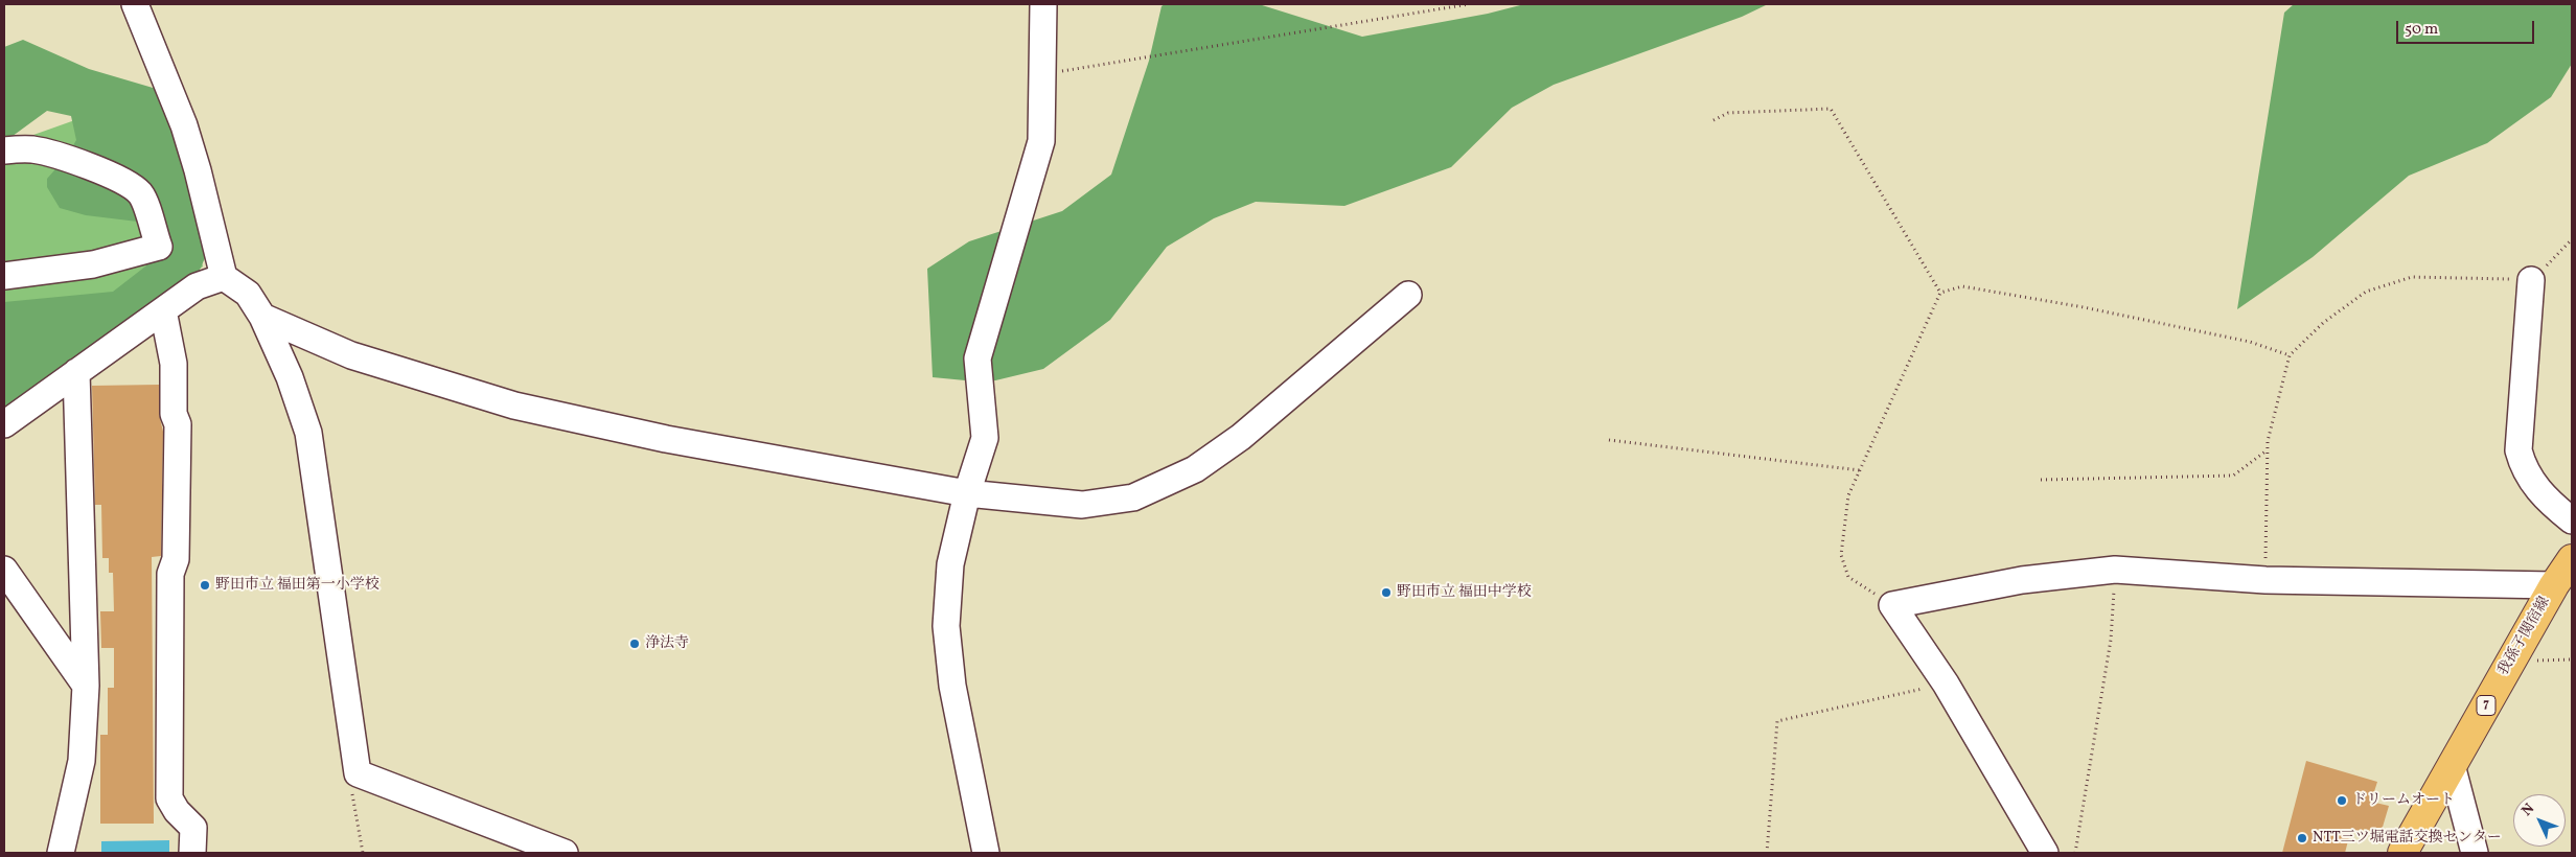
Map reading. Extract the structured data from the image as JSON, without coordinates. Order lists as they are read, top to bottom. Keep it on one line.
{"streets":{"main road":["我孫子関宿線","7"]},"places":["野田市立 福田第一小学校","野田市立 福田中学校","浄法寺","ドリームオート","NTT三ツ堀電話交換センター"],"scale_bar":"50 m","north":"top left"}
